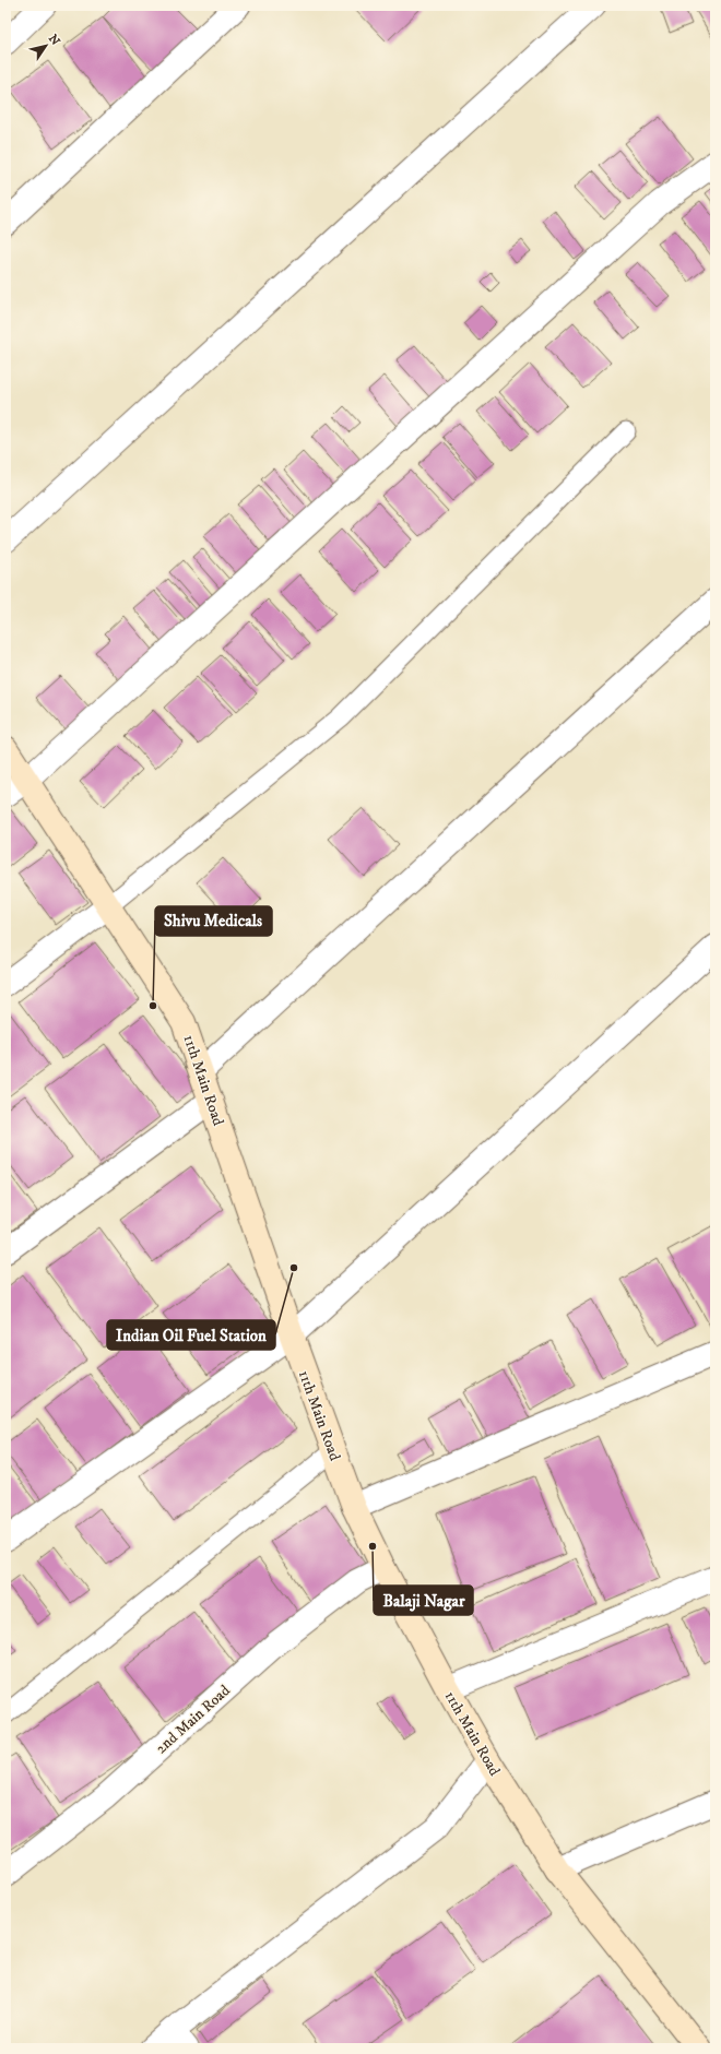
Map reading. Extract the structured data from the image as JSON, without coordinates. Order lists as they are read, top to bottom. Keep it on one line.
{"streets":{"street":["11th Main Road","2nd Main Road"]},"crossings":[["11th Main Road","2nd Main Road"]],"places":["Shivu Medicals","Indian Oil Fuel Station","Balaji Nagar"],"north":"top right"}
